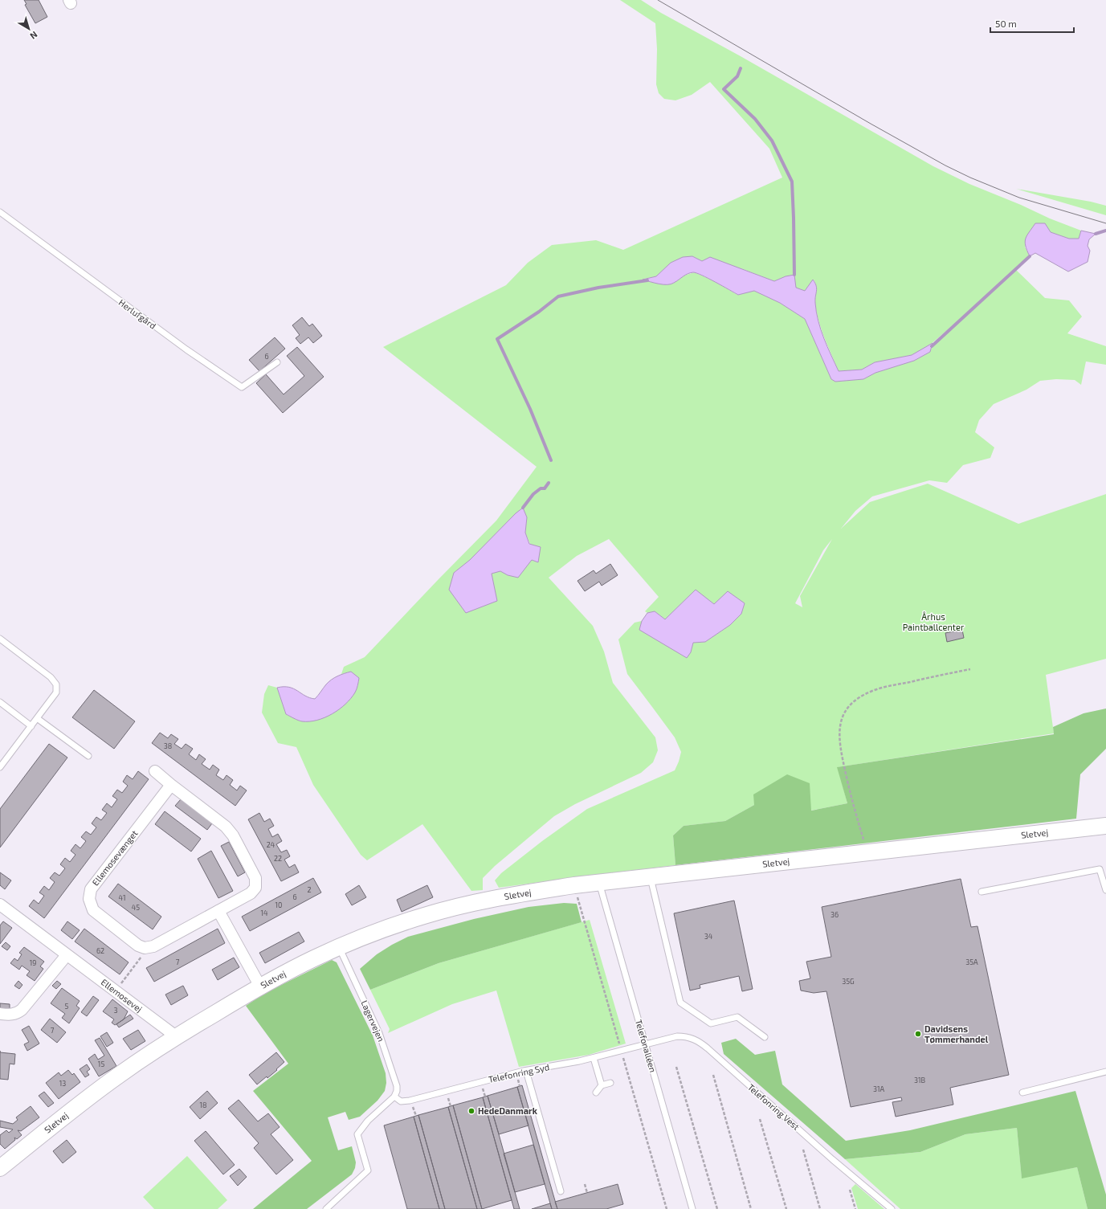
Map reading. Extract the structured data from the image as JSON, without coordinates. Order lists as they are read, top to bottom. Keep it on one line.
{"streets":{"street":["Sletvej","Ellemosevænget","Ellemosevej"],"lane":["Herlufgård","Lagervejen","Telefonalléen","Telefonring Syd","Telefonring Vest"]},"crossings":[["Sletvej","Ellemosevej"],["Sletvej","Lagervejen"],["Sletvej","Telefonalléen"],["Lagervejen","Telefonring Syd"],["Telefonalléen","Telefonring Syd"],["Telefonalléen","Telefonring Vest"],["Telefonring Syd","Telefonring Vest"]],"parks":["Århus Paintballcenter"],"places":["Davidsens Tømmerhandel","HedeDanmark"],"house_numbers":["6","38","24","22","2","6","41","10","45","14","36","34","62","7","35A","19","35G","5","3","7","15","31B","13","31A","18"],"scale_bar":"50 m","north":"bottom right"}
